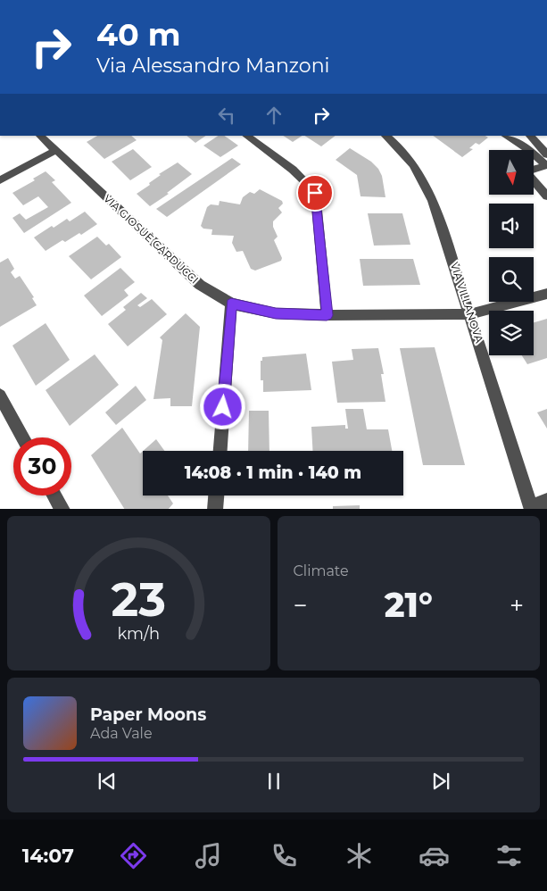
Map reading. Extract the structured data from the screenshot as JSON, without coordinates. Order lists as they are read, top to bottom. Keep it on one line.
{"streets":{"street":["VIA GIOSUÈ CARDUCCI","VIA VILLANOVA"]},"crossings":[["VIA GIOSUÈ CARDUCCI","VIA VILLANOVA"]],"north":"bottom","page":{"turn":["40 m","Via Alessandro Manzoni"],"limit":"30","trip":"14:08 · 1 min · 140 m","tile":"Climate","heat":["−","21°","+"],"song":["Paper Moons","Ada Vale"],"tabs":"14:07","gauge":["23","km/h"]}}
